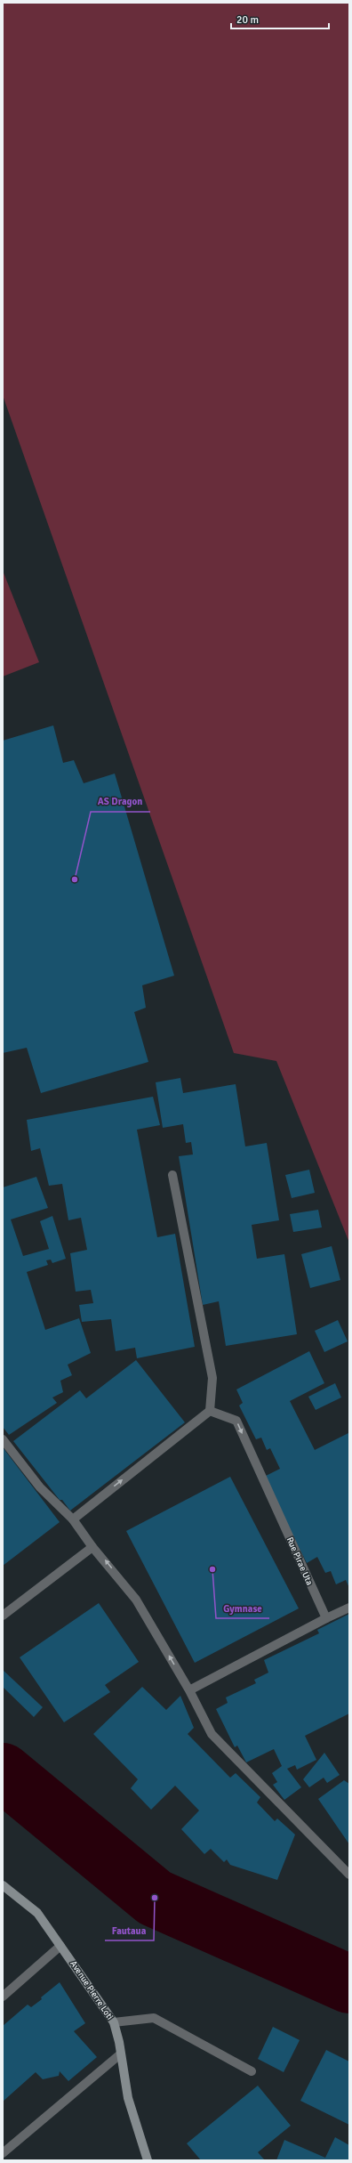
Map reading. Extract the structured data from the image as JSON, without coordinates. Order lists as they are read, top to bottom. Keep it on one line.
{"streets":{"main road":["Avenue Pierre Loti"],"street":["Rue Pirae Uta"]},"one_way":["Rue Pirae Uta"],"places":["AS Dragon","Gymnase","Fautaua"],"scale_bar":"20 m"}
